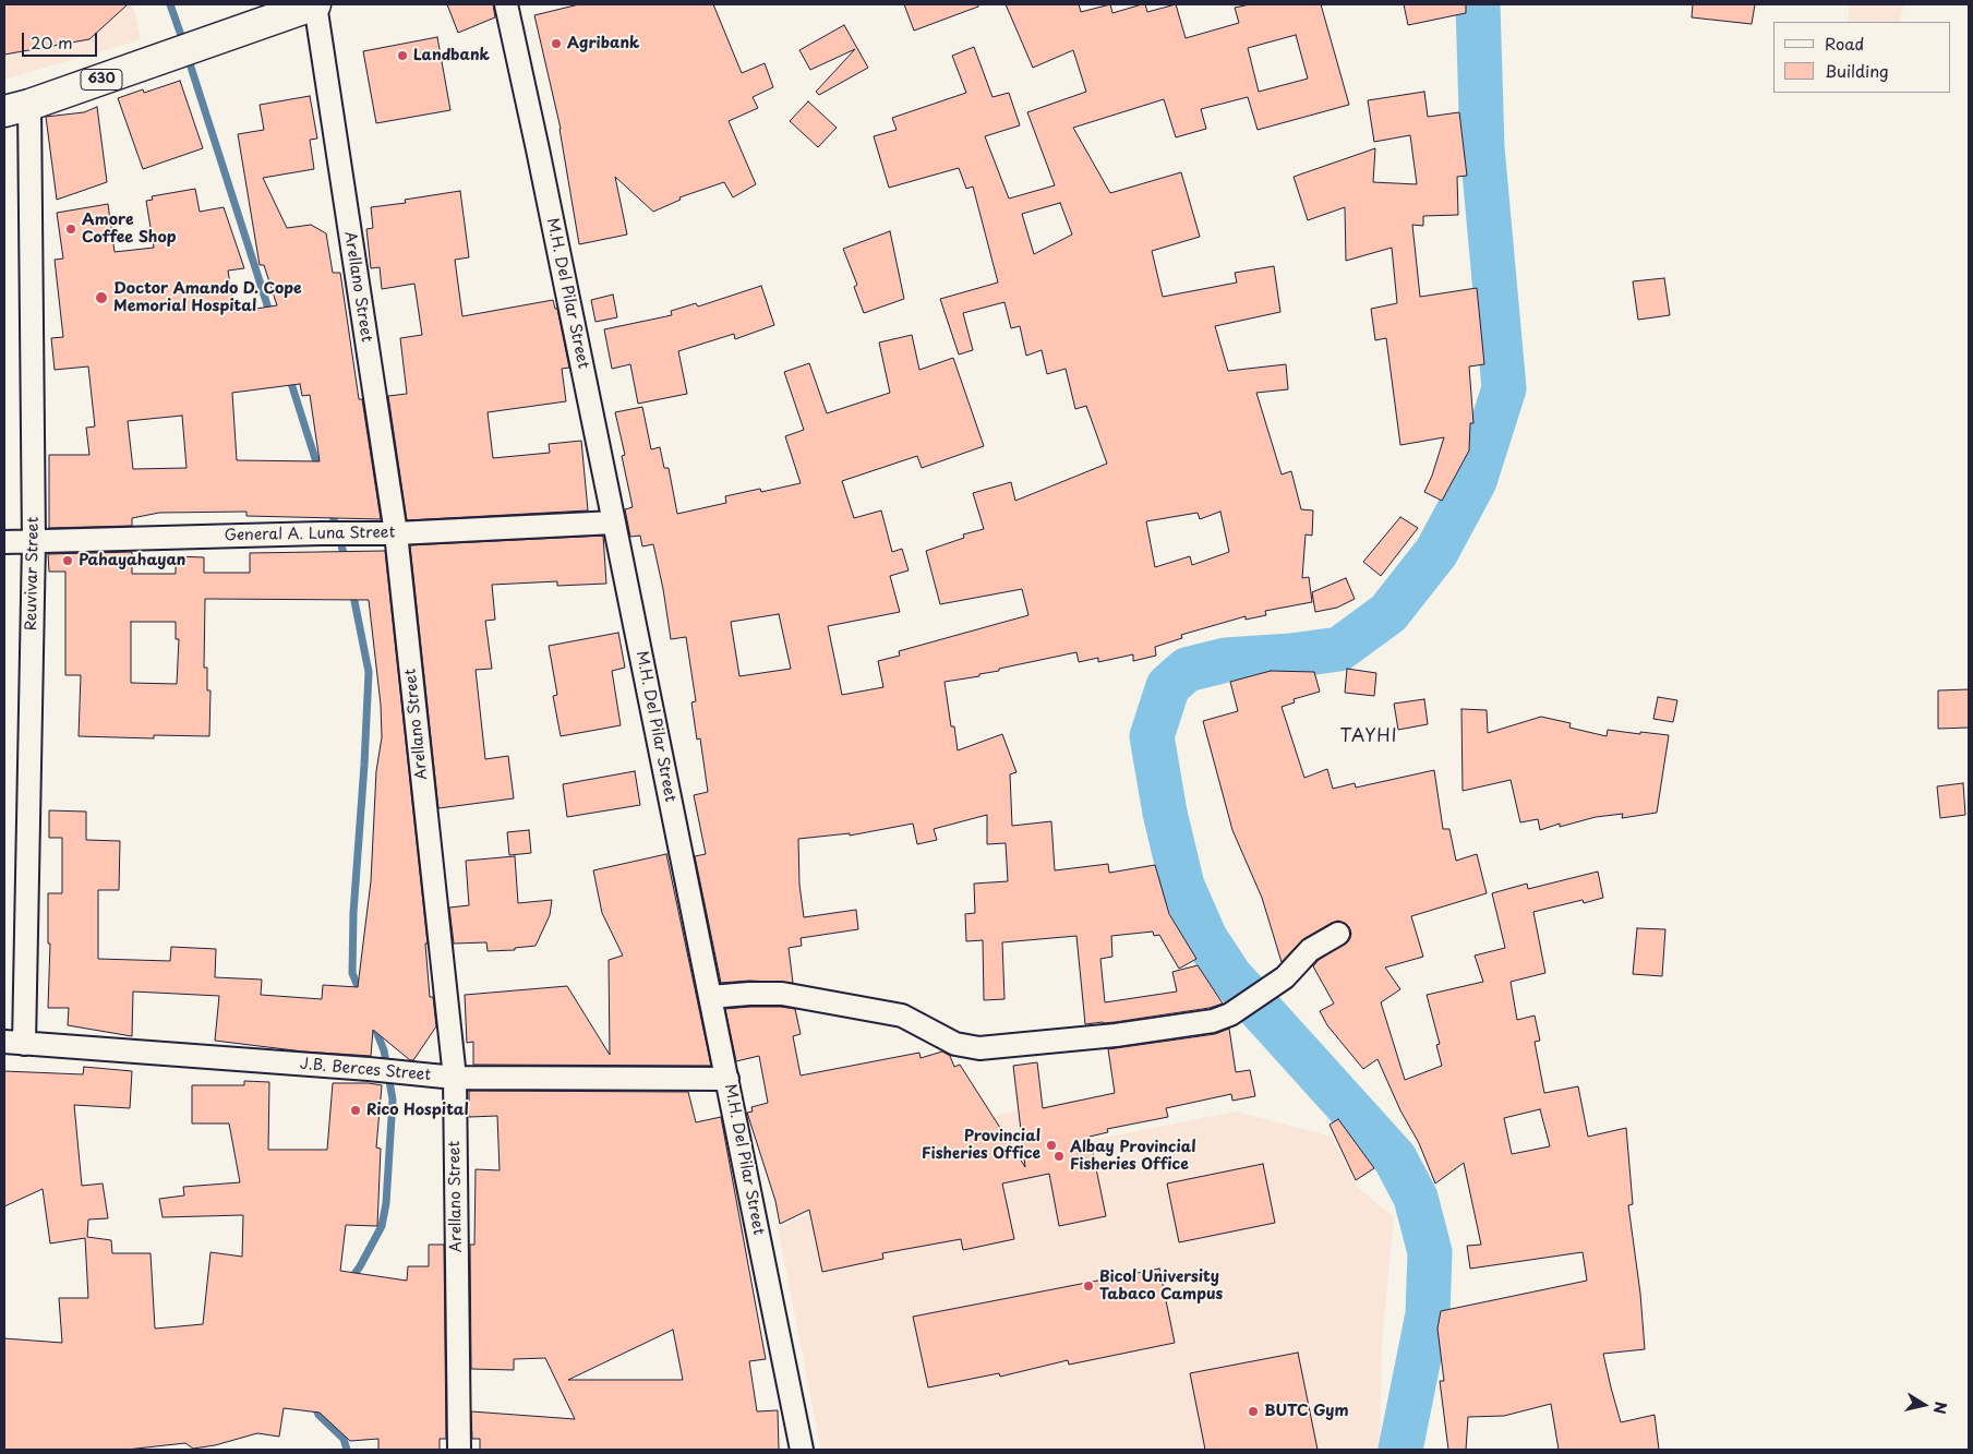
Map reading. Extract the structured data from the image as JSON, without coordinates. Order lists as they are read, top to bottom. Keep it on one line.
{"streets":{"main road":["630"],"street":["Arellano Street","M.H. Del Pilar Street","General A. Luna Street","Reuvivar Street","J.B. Berces Street"]},"crossings":[["630","Arellano Street"],["630","Reuvivar Street"],["Arellano Street","General A. Luna Street"],["Arellano Street","J.B. Berces Street"],["M.H. Del Pilar Street","General A. Luna Street"],["M.H. Del Pilar Street","J.B. Berces Street"],["General A. Luna Street","Reuvivar Street"],["Reuvivar Street","J.B. Berces Street"]],"districts":["TAYHI"],"places":["Agribank","Landbank","Amore Coffee Shop","Doctor Amando D. Cope Memorial Hospital","Pahayahayan","Rico Hospital","Provincial Fisheries Office","Albay Provincial Fisheries Office","Bicol University Tabaco Campus","BUTC Gym"],"legend":["Road","Building"],"scale_bar":"20 m","north":"right"}
